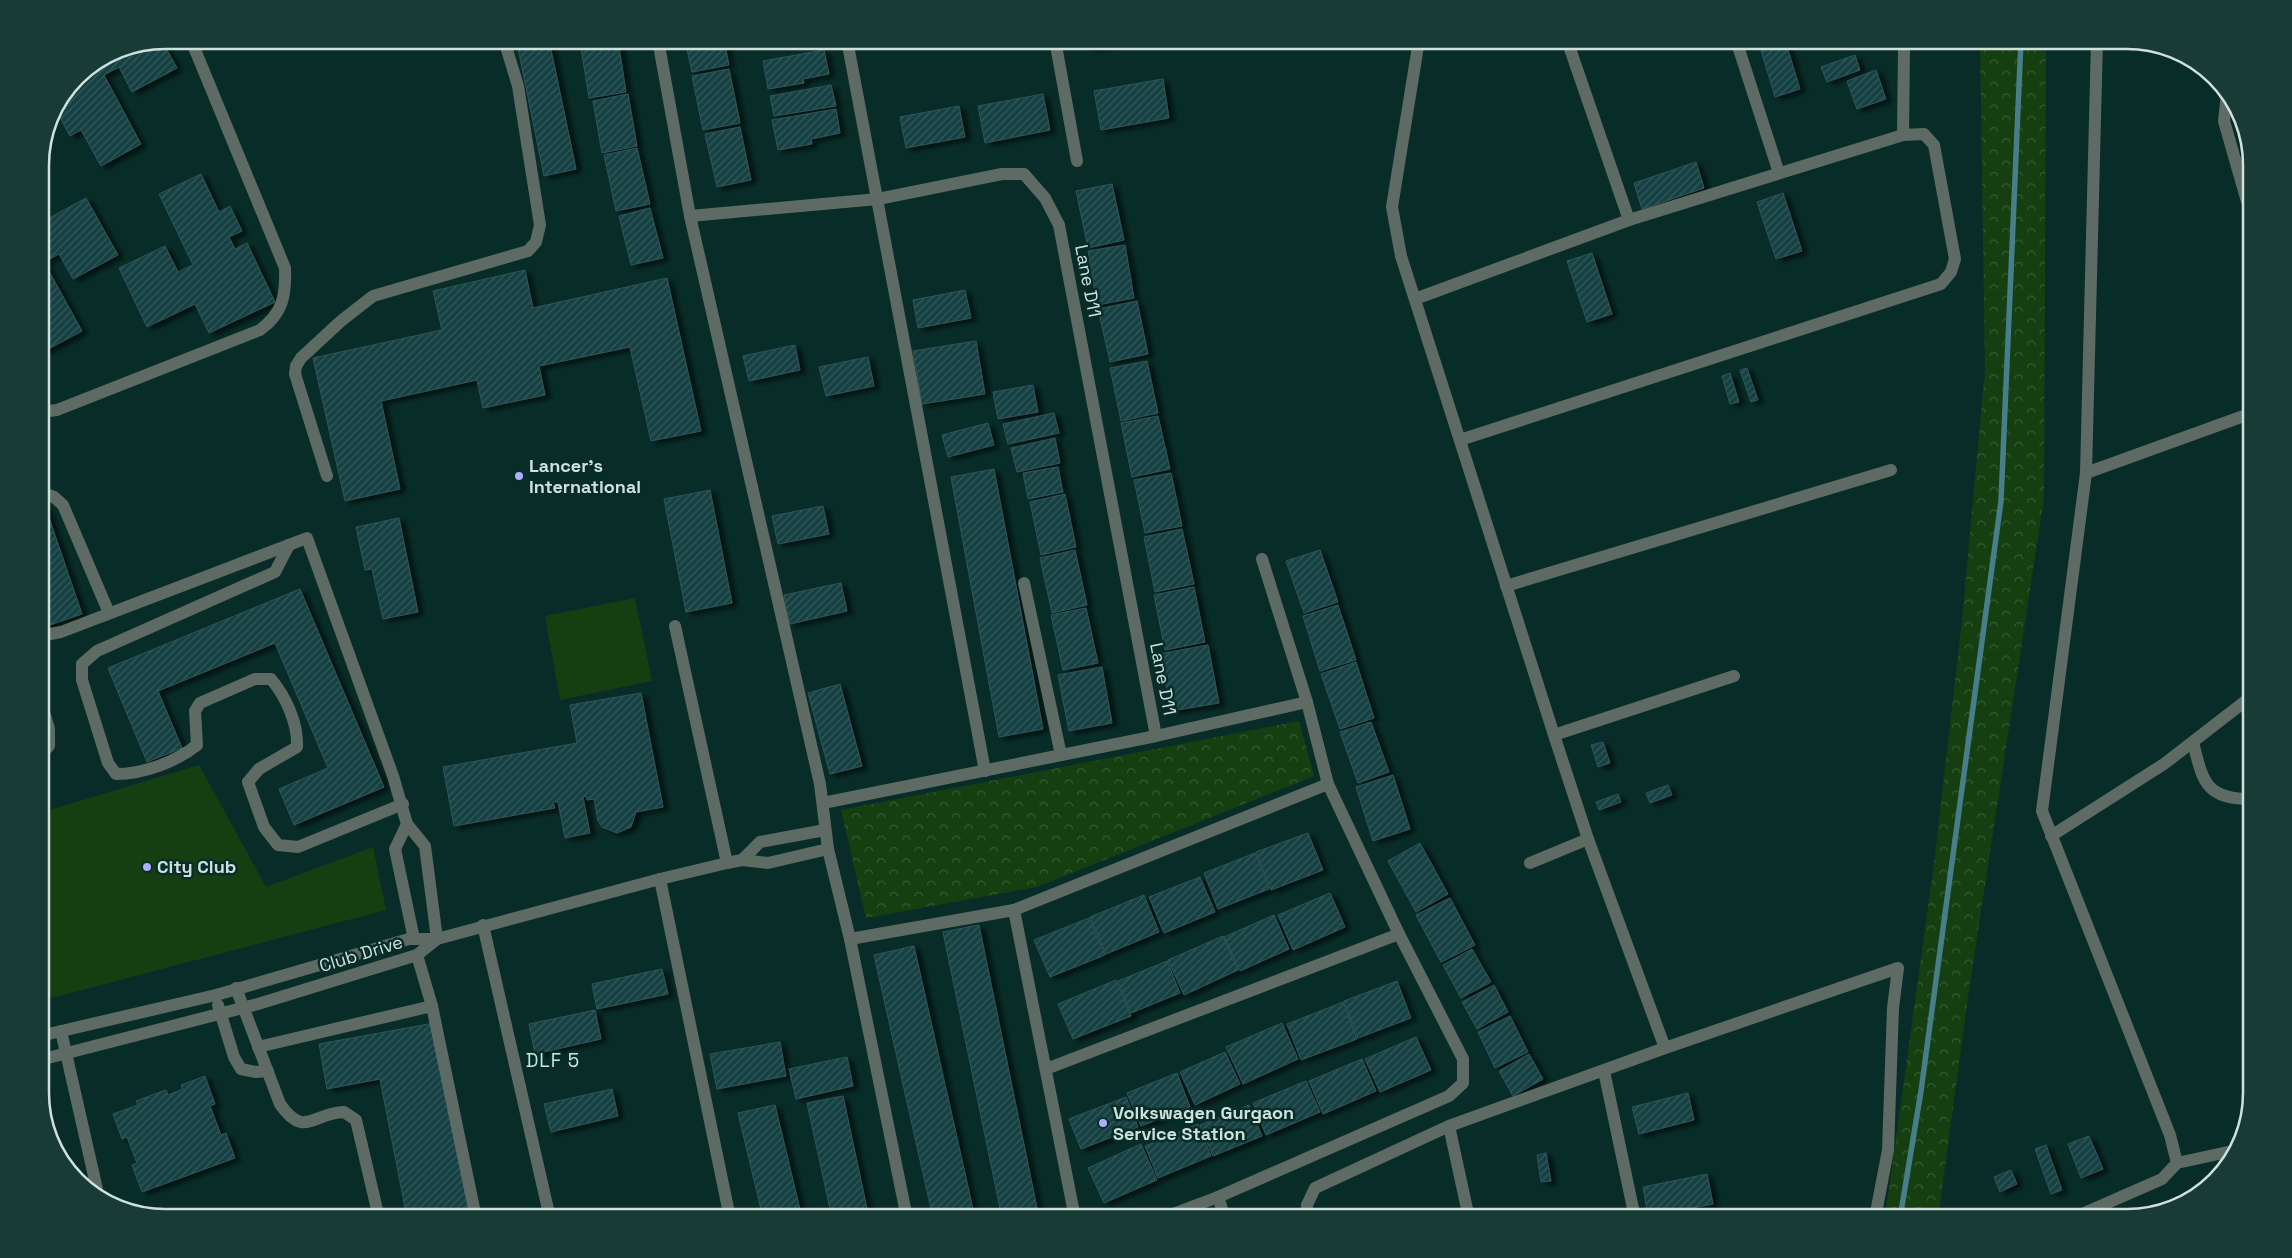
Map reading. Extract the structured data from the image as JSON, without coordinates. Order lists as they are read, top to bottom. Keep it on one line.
{"streets":{"street":["Lane D11","Club Drive"]},"districts":["DLF 5"],"places":["Lancer's International","City Club","Volkswagen Gurgaon Service Station"]}
